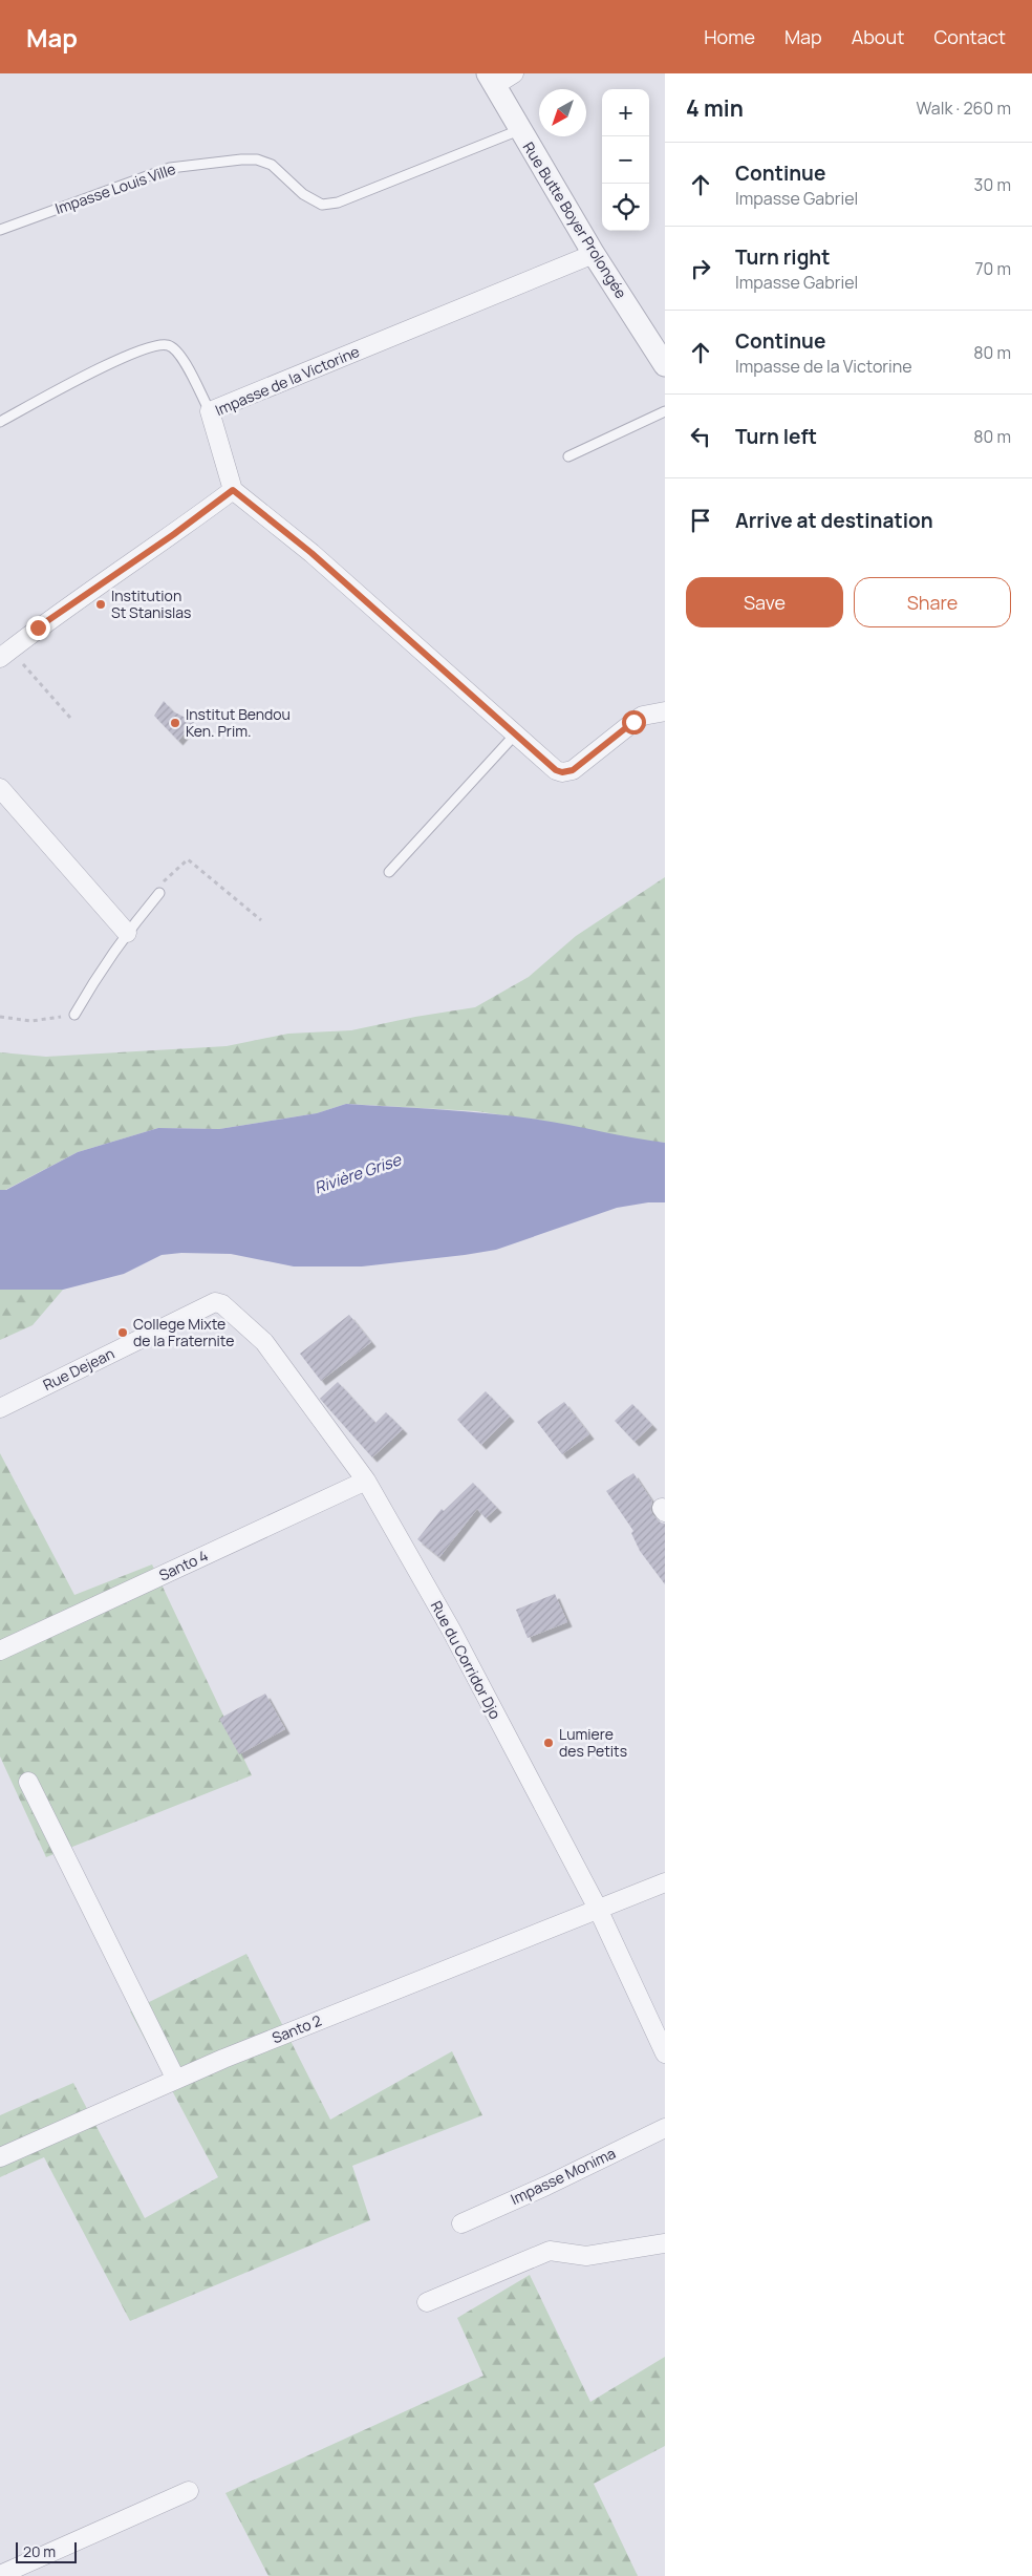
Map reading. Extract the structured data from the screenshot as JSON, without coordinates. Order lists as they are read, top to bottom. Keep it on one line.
{"streets":{"street":["Rue Butte Boyer Prolongée","Impasse de la Victorine","Rue Dejean","Santo 4","Rue du Corridor Djo","Santo 2","Impasse Monima"],"lane":["Impasse Louis Ville"]},"crossings":[["Impasse Louis Ville","Rue Butte Boyer Prolongée"],["Rue Butte Boyer Prolongée","Impasse de la Victorine"],["Rue Dejean","Rue du Corridor Djo"],["Santo 4","Rue du Corridor Djo"],["Rue du Corridor Djo","Santo 2"]],"water":["Rivière Grise"],"places":["Institution St Stanislas","Institut Bendou Ken. Prim.","College Mixte de la Fraternite","Lumiere des Petits"],"scale_bar":"20 m","north":"bottom left","page":{"header":"Map","nav":["Home","Map","About","Contact"],"heading":["4 min","Walk · 260 m"],"map_buttons":["+","−"],"list":[["Continue","Impasse Gabriel","30 m"],["Turn right","Impasse Gabriel","70 m"],["Continue","Impasse de la Victorine","80 m"],["Turn left","80 m"],"Arrive at destination"],"buttons":["Save","Share"],"scale":"20 m"}}
